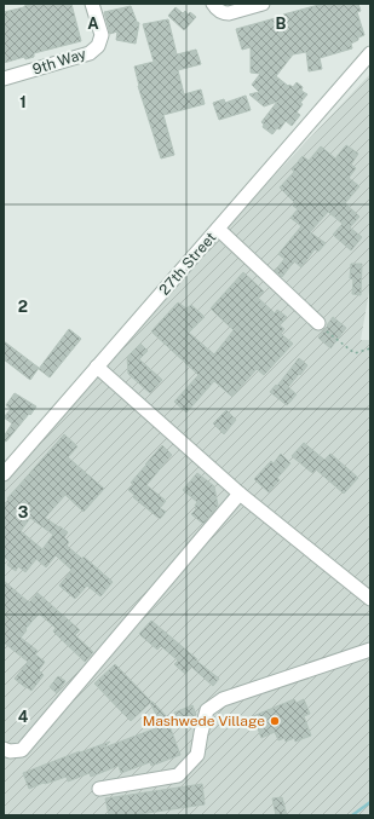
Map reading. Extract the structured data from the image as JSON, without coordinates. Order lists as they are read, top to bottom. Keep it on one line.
{"streets":{"street":["9th Way","27th Street"]},"places":["Mashwede Village"],"grid":{"columns":["A","B"],"rows":["1","2","3","4"]}}
